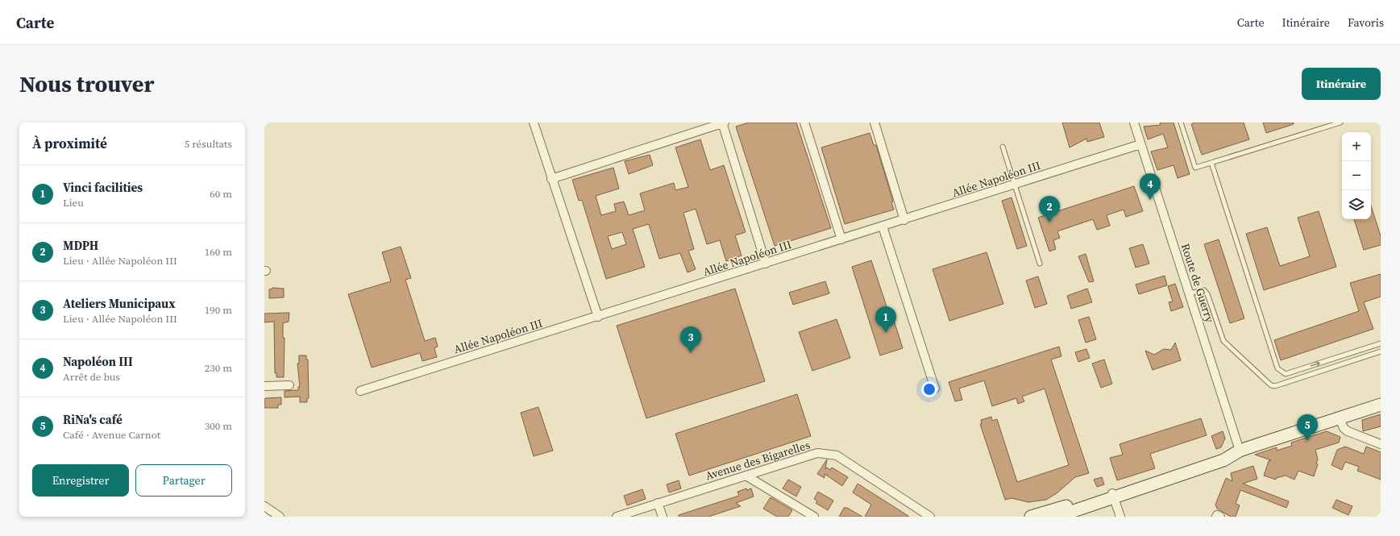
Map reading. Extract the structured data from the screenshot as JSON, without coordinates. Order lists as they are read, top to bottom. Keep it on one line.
{"streets":{"street":["Allée Napoléon III","Route de Guerry","Avenue des Bigarelles"]},"crossings":[["Allée Napoléon III","Route de Guerry"]],"page":{"header":"Carte","nav":["Carte","Itinéraire","Favoris"],"buttons":["Itinéraire",["Enregistrer","Partager"]],"title":"Nous trouver","heading":["À proximité","5 résultats"],"map_buttons":["+","−"],"list":[{"mark":"1","name":"Vinci facilities","note":"Lieu","value":"60 m"},{"mark":"2","name":"MDPH","note":"Lieu · Allée Napoléon III","value":"160 m"},{"mark":"3","name":"Ateliers Municipaux","note":"Lieu · Allée Napoléon III","value":"190 m"},{"mark":"4","name":"Napoléon III","note":"Arrêt de bus","value":"230 m"},{"mark":"5","name":"RiNa's café","note":"Café · Avenue Carnot","value":"300 m"}],"pins":["4","2","1","3","5"]}}
